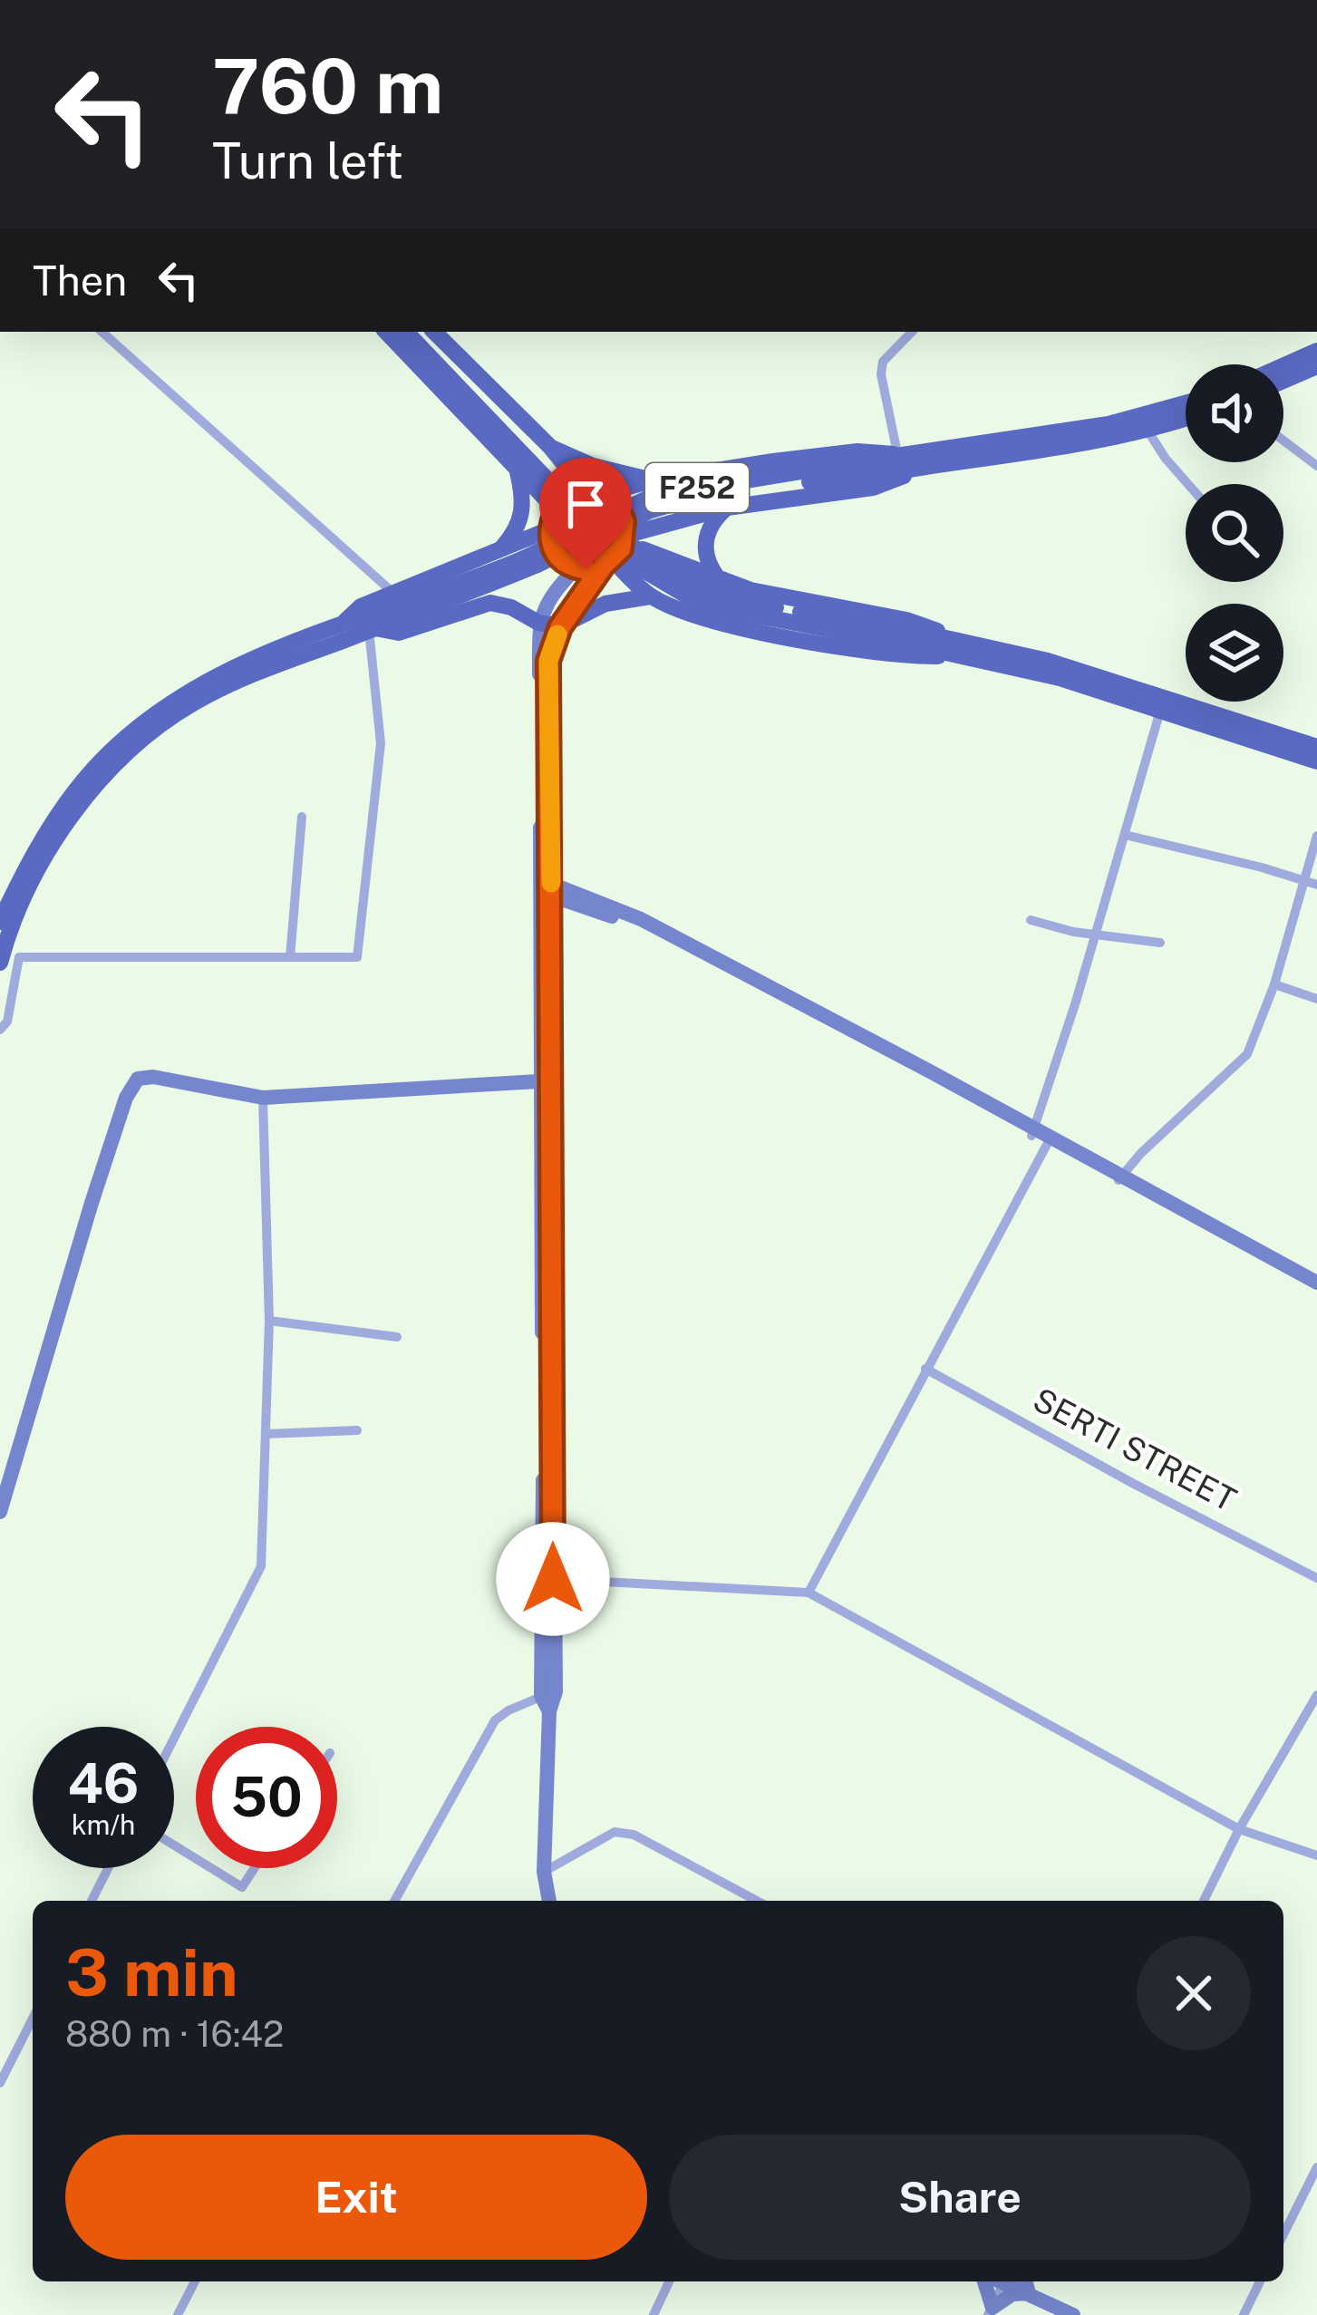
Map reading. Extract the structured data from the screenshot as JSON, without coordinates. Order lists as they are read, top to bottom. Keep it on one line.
{"streets":{"main road":["F252"],"street":["SERTI STREET"]},"page":{"turn":["760 m","Turn left"],"then":"Then","speed":"46 km/h","limit":"50","heading":["3 min","880 m · 16:42"],"buttons":["Exit","Share"]}}
